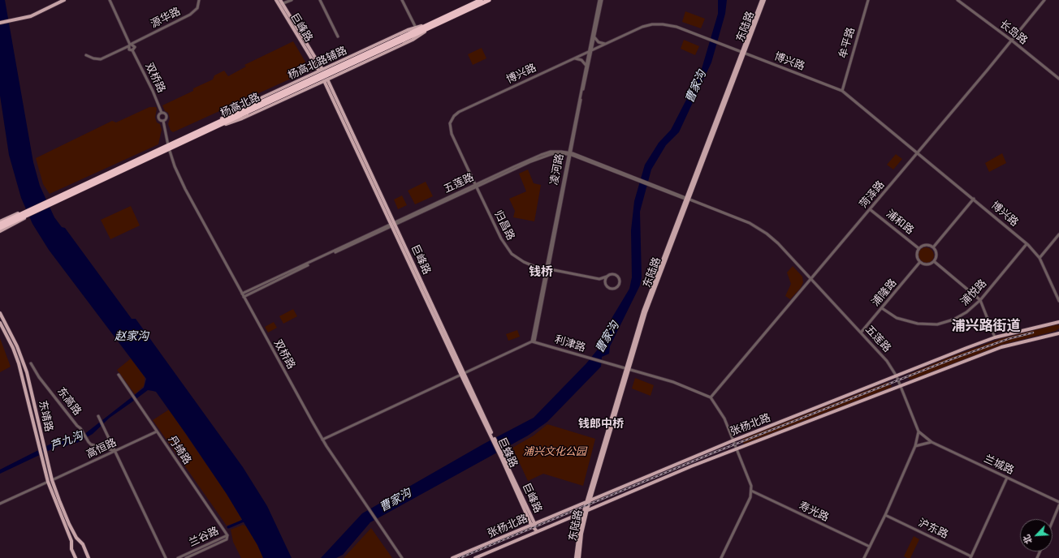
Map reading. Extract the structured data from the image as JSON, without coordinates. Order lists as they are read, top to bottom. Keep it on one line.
{"streets":{"highway":["杨高北路"],"main road":["东陆路","巨峰路","杨高北路辅路","东靖路","张杨北路"],"street":["源华路","长岛路","牟平路","博兴路","双桥路","凌河路","五莲路","菏泽路","浦和路","归昌路","浦隆路","浦悦路","利津路","东高路","高恒路","丹绮路","兰城路","寿光路","沪东路","兰谷路"]},"crossings":[["东陆路","博兴路"],["东陆路","五莲路"],["东陆路","利津路"],["东陆路","张杨北路"],["巨峰路","杨高北路辅路"],["巨峰路","五莲路"],["巨峰路","张杨北路"],["长岛路","菏泽路"],["牟平路","博兴路"],["博兴路","凌河路"],["博兴路","菏泽路"],["博兴路","归昌路"],["博兴路","浦悦路"],["杨高北路辅路","杨高北路"],["双桥路","杨高北路"],["双桥路","五莲路"],["凌河路","五莲路"],["凌河路","归昌路"],["凌河路","利津路"],["五莲路","菏泽路"],["五莲路","归昌路"],["五莲路","浦隆路"],["五莲路","张杨北路"],["五莲路","兰城路"],["菏泽路","浦和路"],["菏泽路","利津路"],["浦和路","浦隆路"],["浦隆路","浦悦路"],["东高路","高恒路"],["东靖路","高恒路"],["高恒路","丹绮路"],["丹绮路","兰谷路"]],"districts":["钱桥","浦兴路街道","钱郎中桥"],"water":["曹家沟","赵家沟","芦九沟"],"parks":["浦兴文化公园"],"north":"bottom left"}
